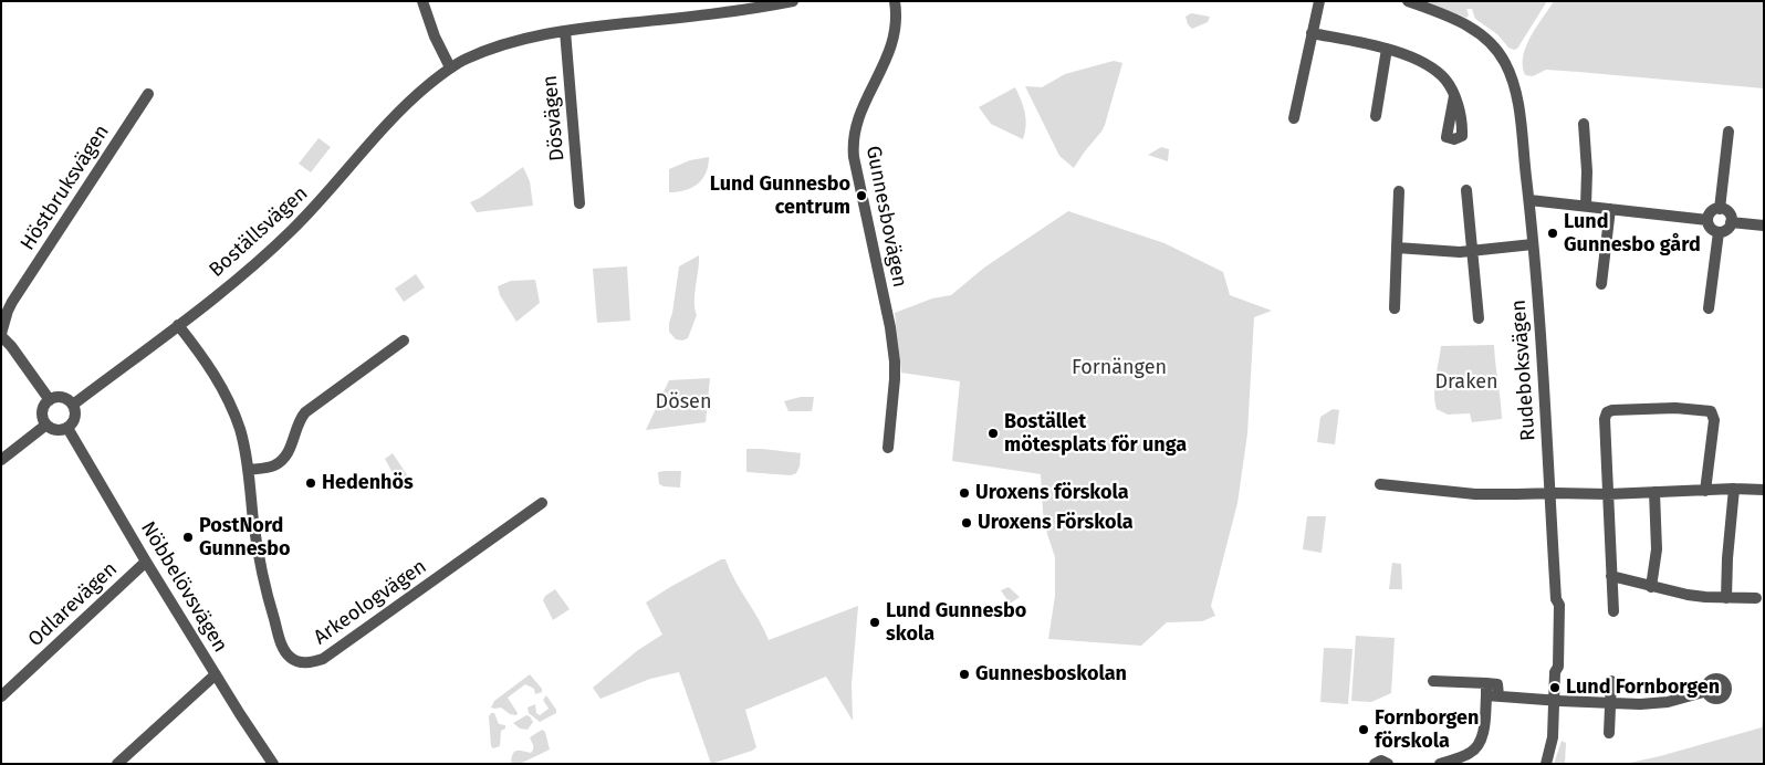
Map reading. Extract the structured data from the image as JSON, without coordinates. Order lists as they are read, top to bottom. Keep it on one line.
{"streets":{"street":["Dösvägen","Höstbruksvägen","Gunnesbovägen","Boställsvägen","Rudeboksvägen","Nöbbelövsvägen","Arkeologvägen","Odlarevägen"]},"crossings":[["Höstbruksvägen","Boställsvägen"],["Höstbruksvägen","Nöbbelövsvägen"],["Boställsvägen","Nöbbelövsvägen"],["Boställsvägen","Arkeologvägen"],["Nöbbelövsvägen","Odlarevägen"]],"parks":["Fornängen","Draken","Dösen"],"places":["Lund Gunnesbo centrum","Lund Gunnesbo gård","Bostället mötesplats för unga","Hedenhös","Uroxens förskola","Uroxens Förskola","PostNord Gunnesbo","Lund Gunnesbo skola","Gunnesboskolan","Lund Fornborgen","Fornborgen förskola"]}
